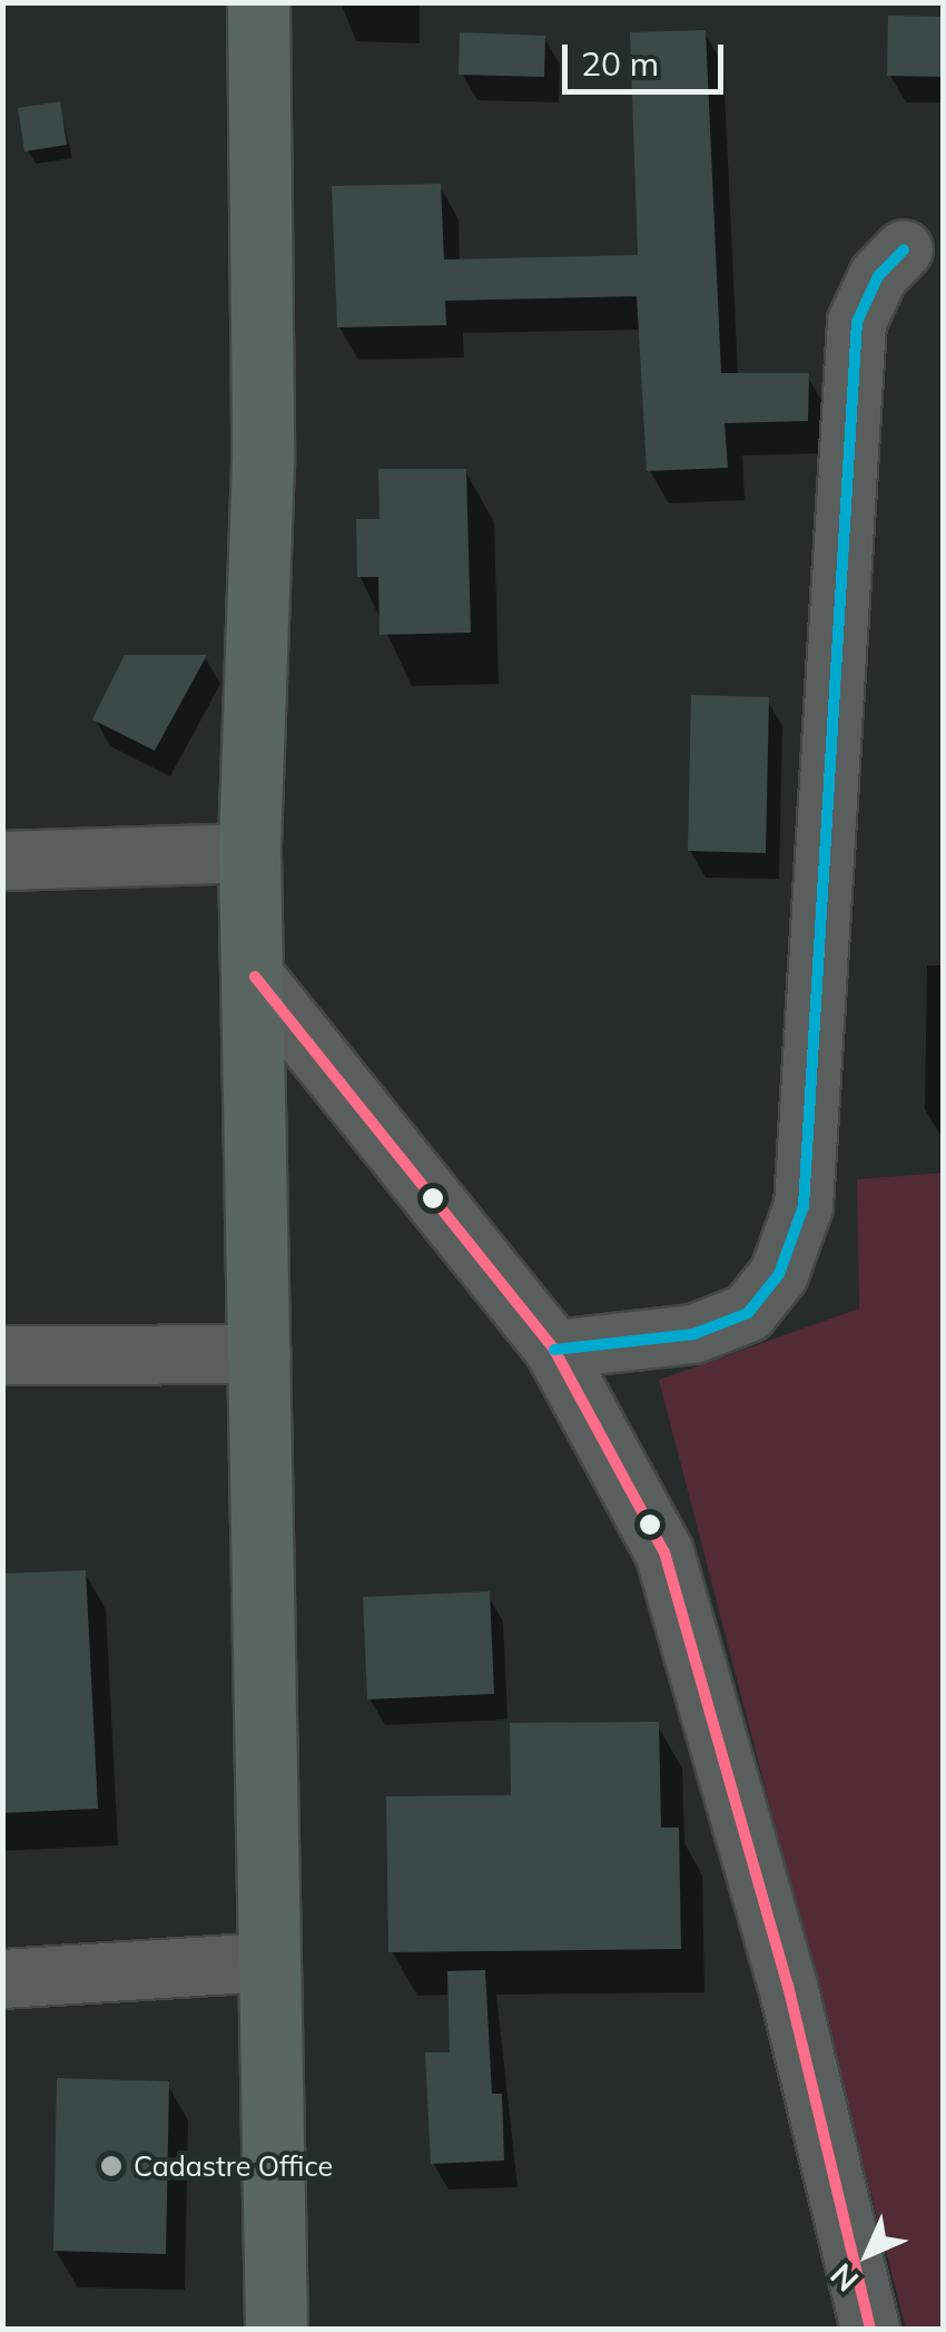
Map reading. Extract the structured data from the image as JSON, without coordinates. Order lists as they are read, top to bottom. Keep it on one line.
{"places":["Cadastre Office"],"scale_bar":"20 m","north":"bottom left"}
